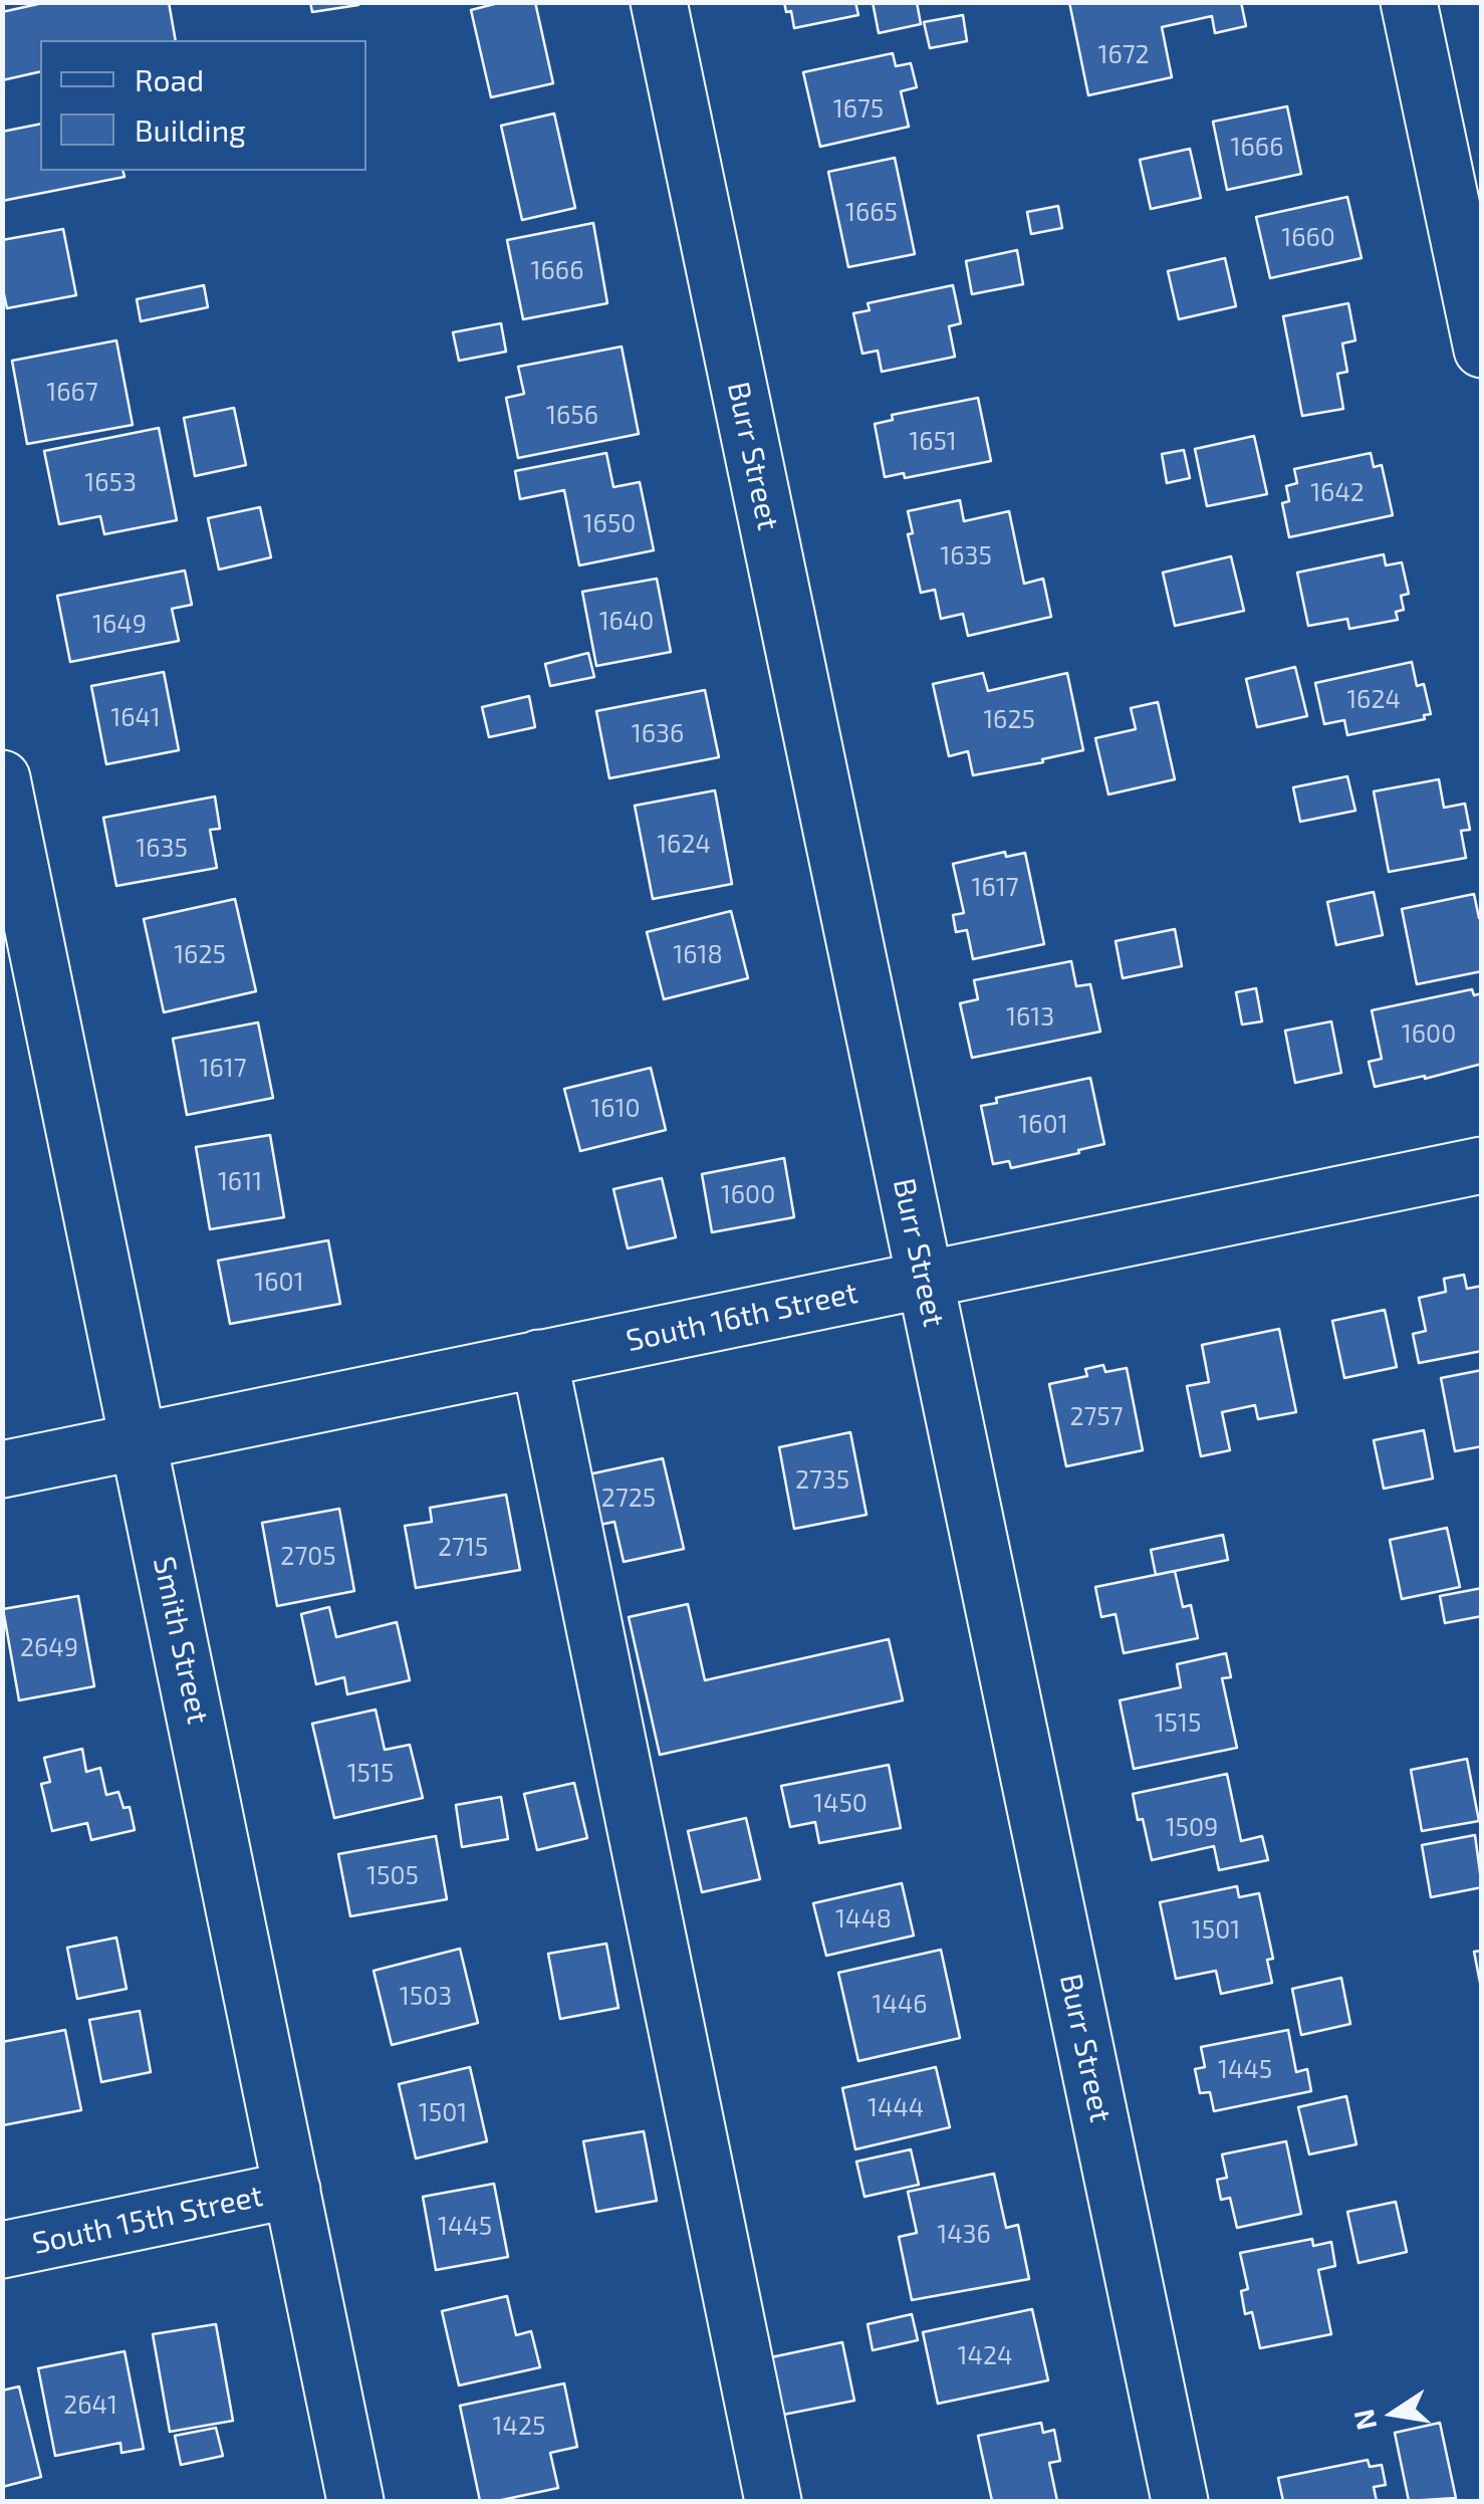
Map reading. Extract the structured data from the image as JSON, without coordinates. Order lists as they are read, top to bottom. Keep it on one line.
{"streets":{"street":["Burr Street","South 16th Street","Smith Street","South 15th Street"]},"crossings":[["Burr Street","South 16th Street"],["South 16th Street","Smith Street"],["Smith Street","South 15th Street"]],"house_numbers":["1672","1675","1666","1665","1660","1666","1667","1656","1651","1653","1642","1650","1635","1640","1649","1624","1641","1625","1636","1624","1635","1617","1625","1618","1613","1600","1617","1610","1601","1611","1600","1601","2757","2735","2725","2715","2705","2649","1515","1515","1450","1509","1505","1448","1501","1503","1446","1445","1444","1501","1445","1436","1424","2641","1425"],"legend":["Road","Building"],"north":"left"}
